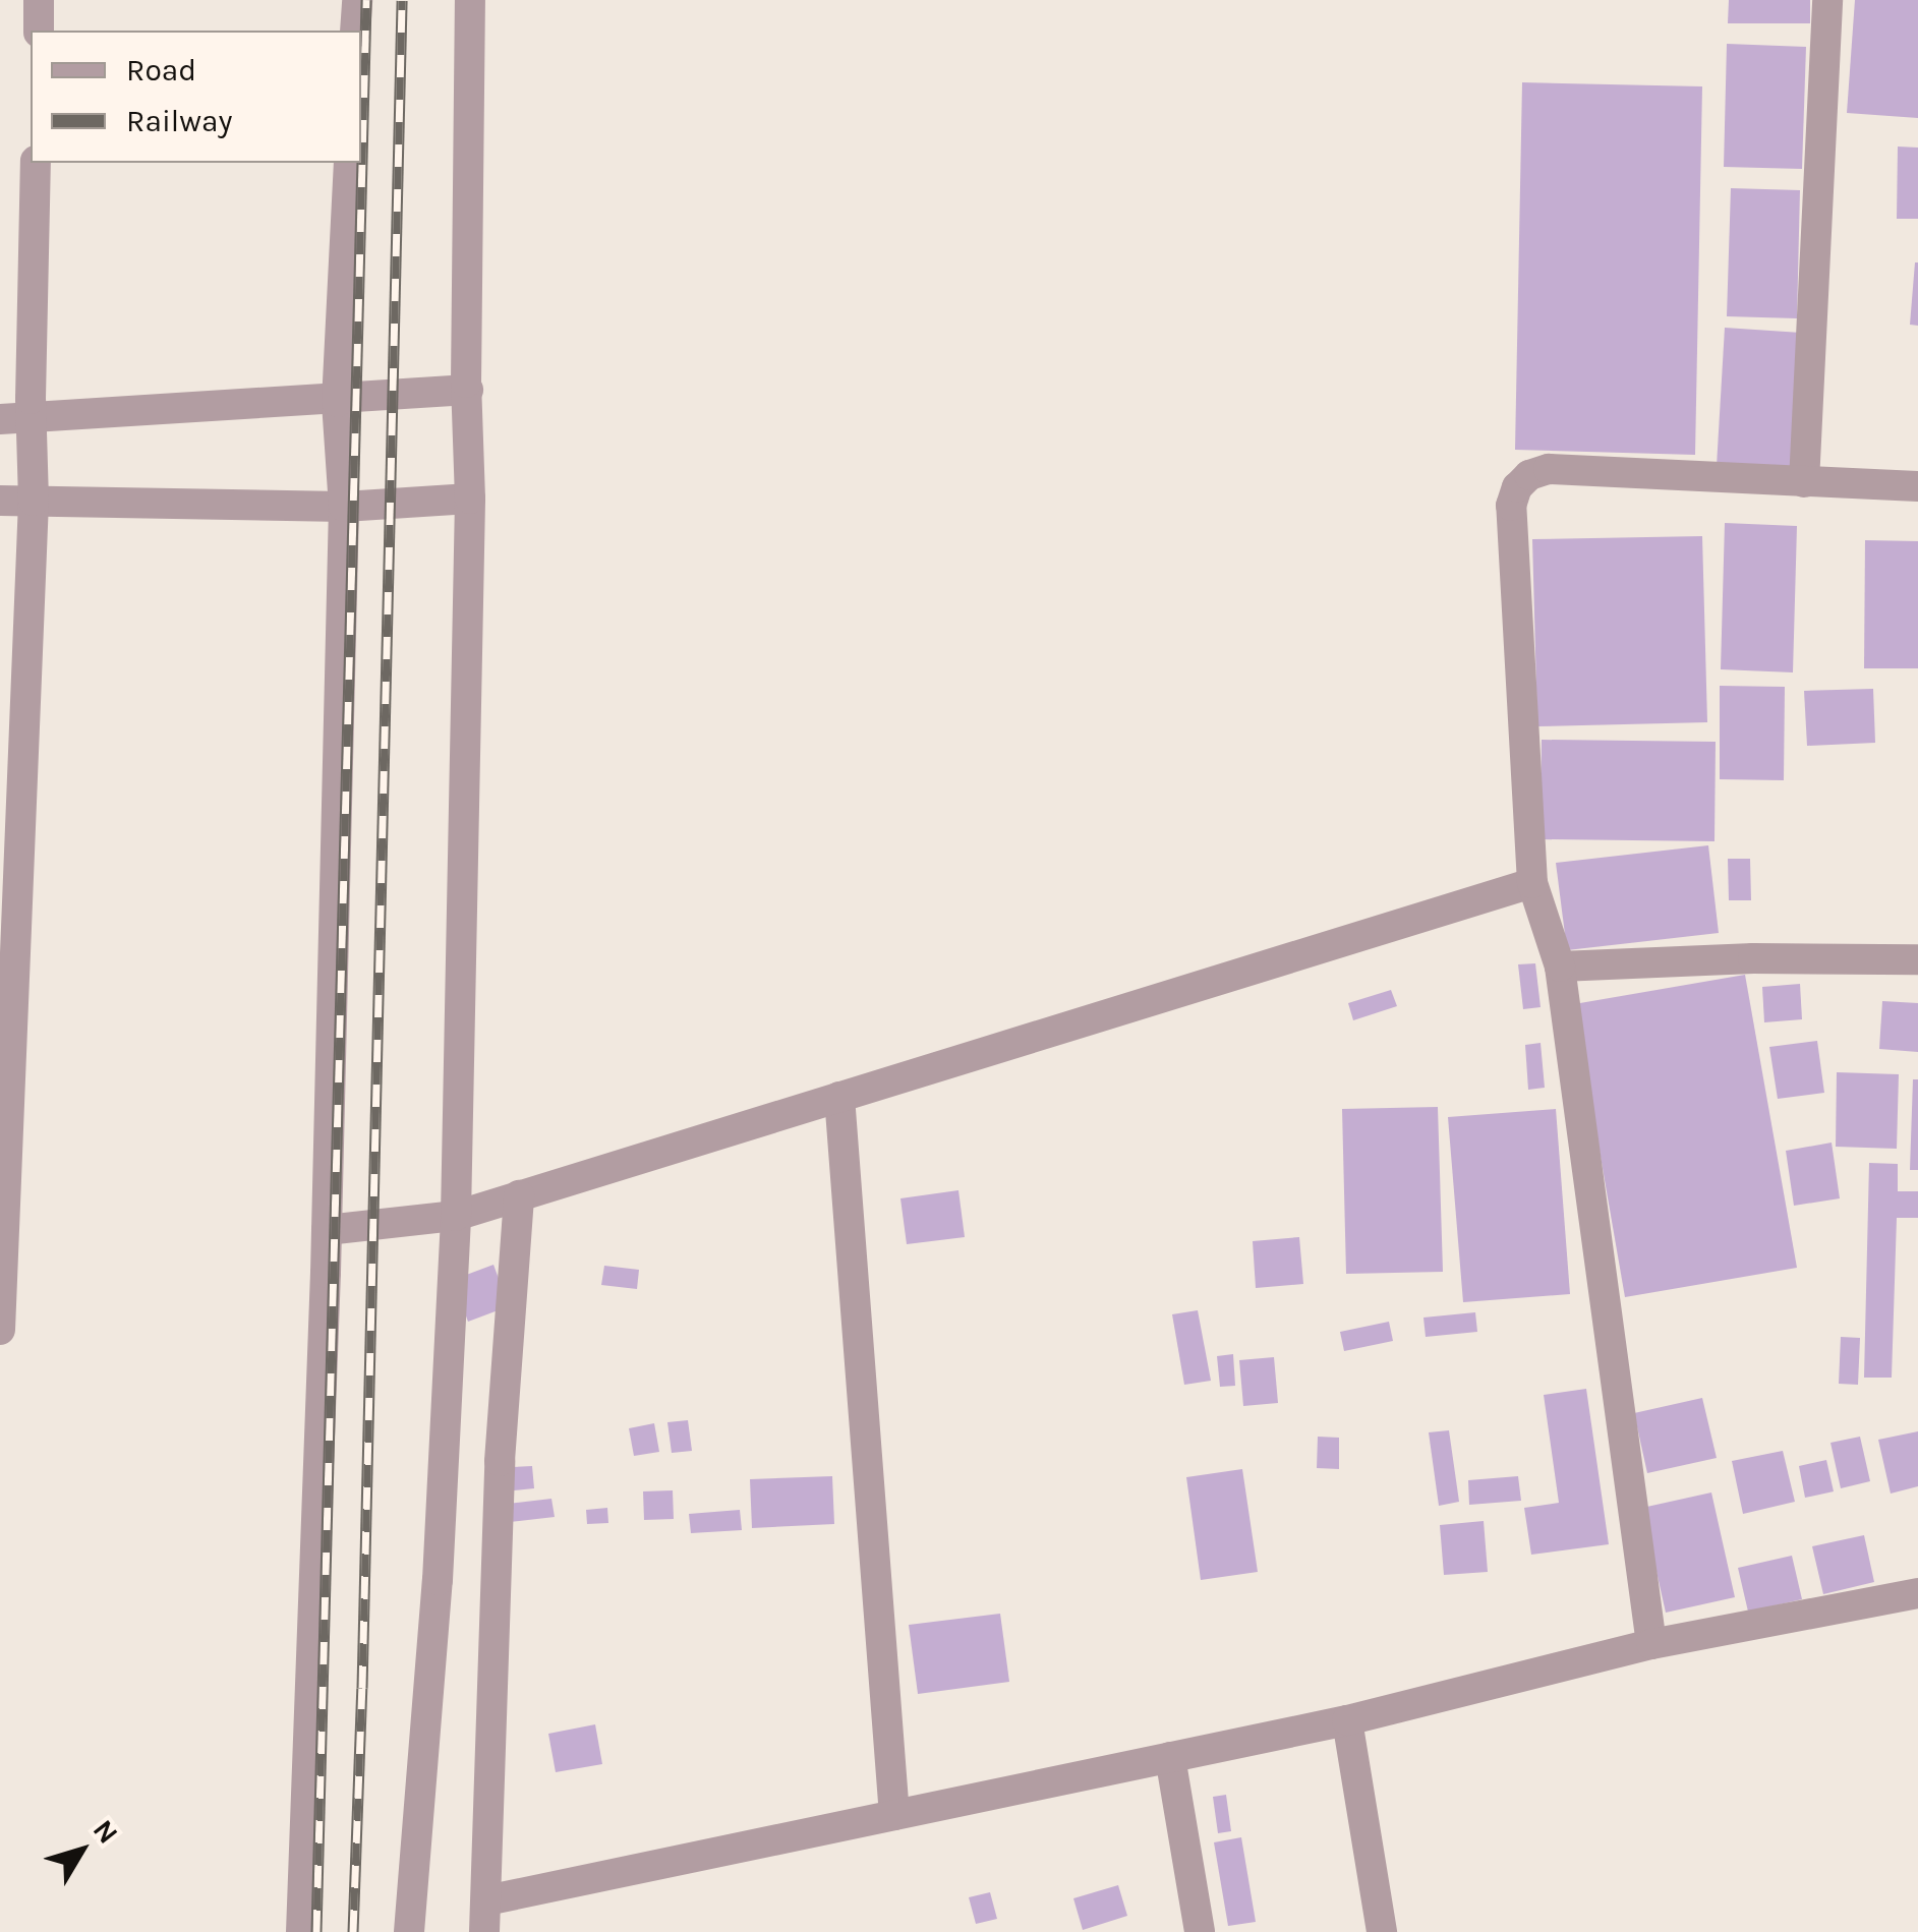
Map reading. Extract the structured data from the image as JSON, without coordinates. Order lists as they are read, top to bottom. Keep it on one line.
{"legend":["Road","Railway"],"north":"top right"}
